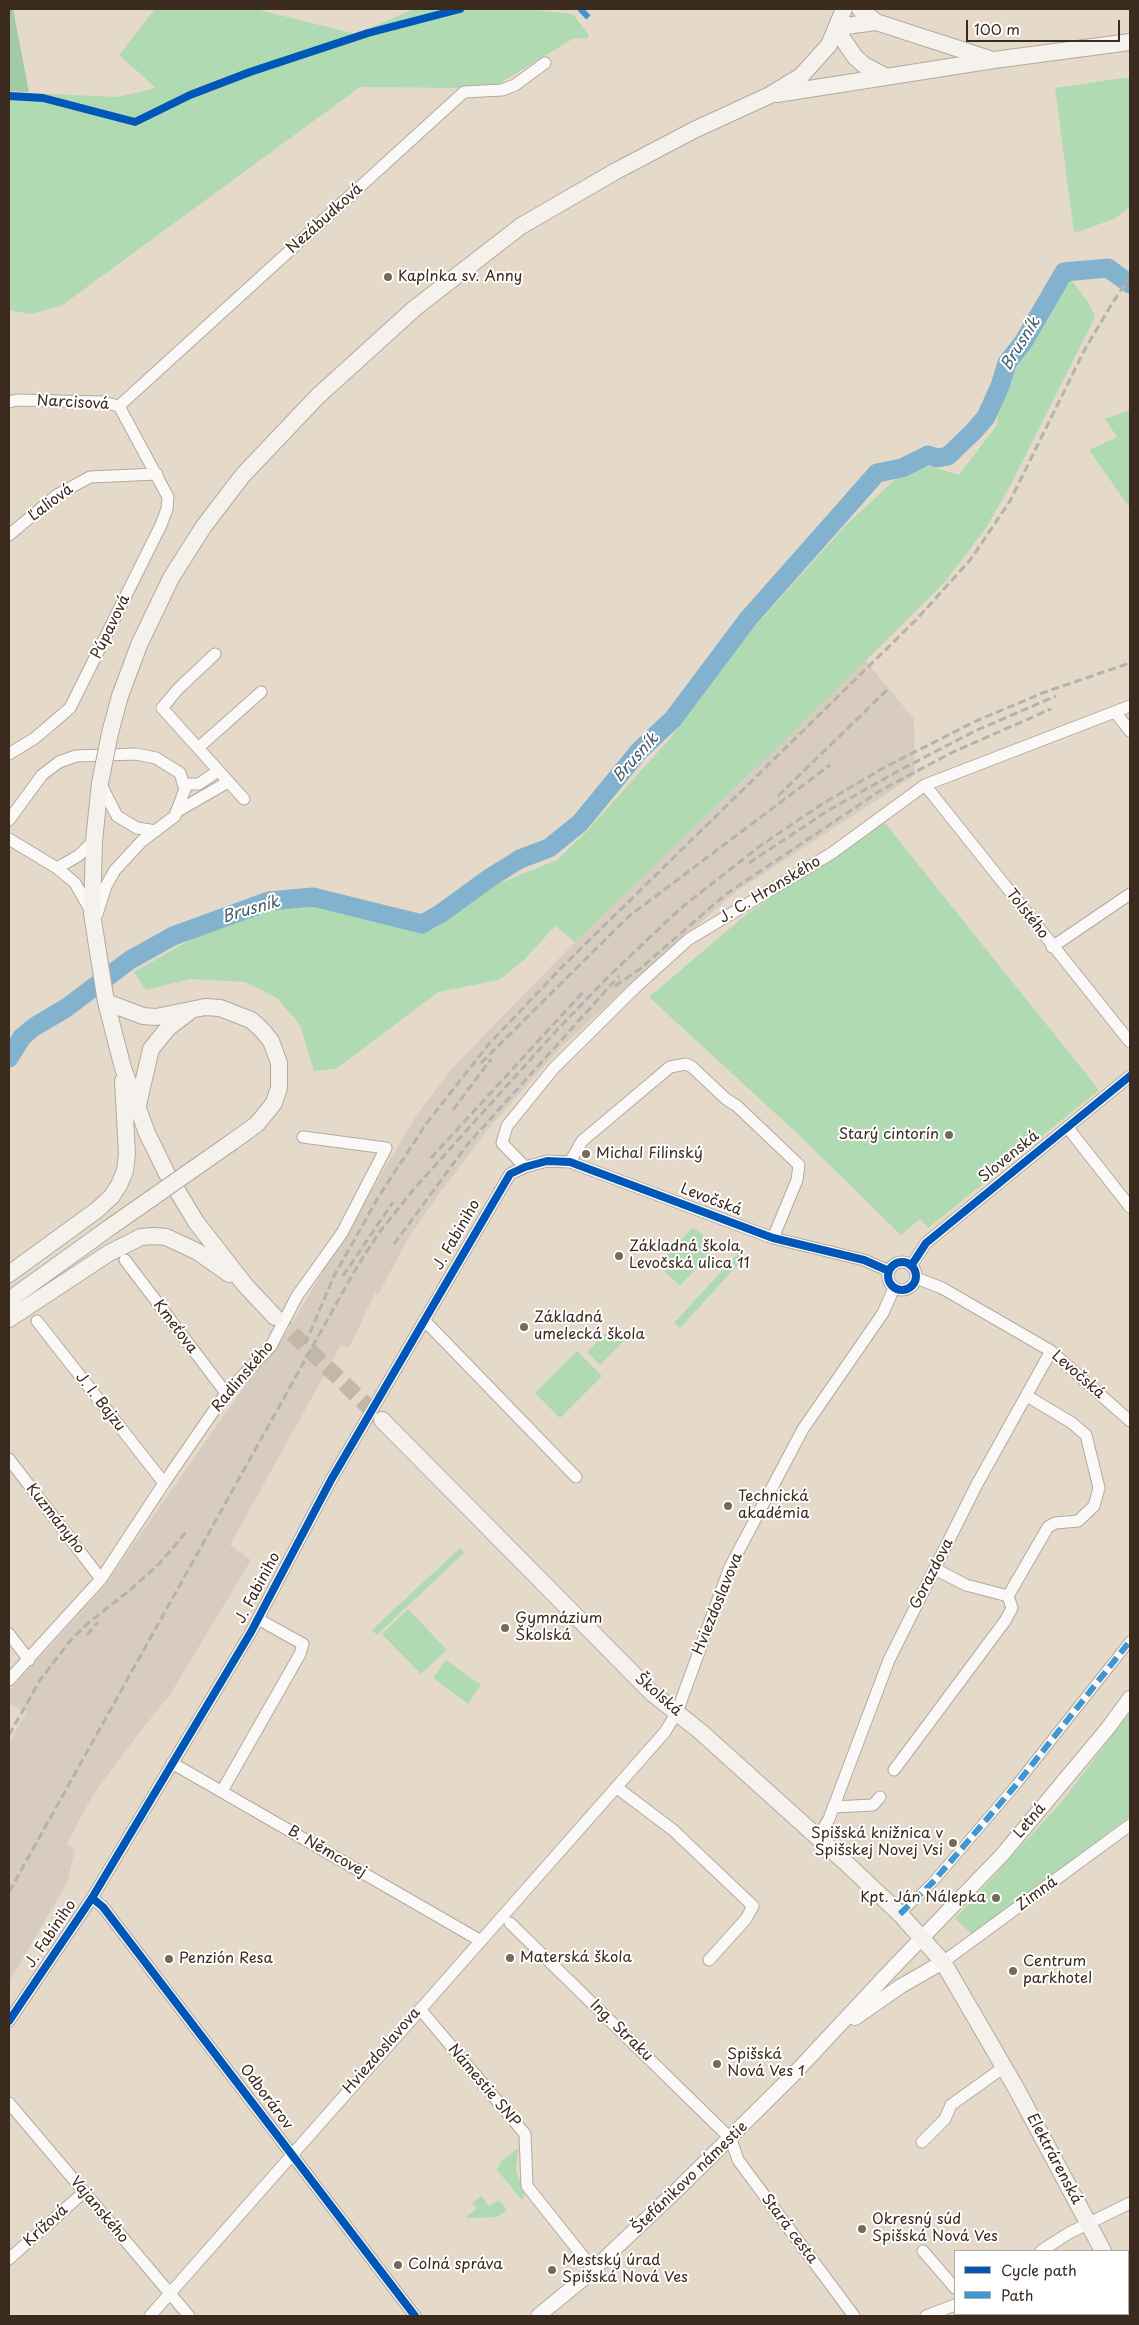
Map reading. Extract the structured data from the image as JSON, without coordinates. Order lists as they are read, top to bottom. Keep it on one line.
{"streets":{"main road":["Školská","Elektrárenská"],"street":["Nezábudková","Narcisová","Ľaliová","Púpavová","J. C. Hronského","Tolstého","Slovenská","Levočská","J. Fabiniho","Kmeťova","Radlinského","J. I. Bajzu","Kuzmányho","Gorazdova","Hviezdoslavova","Letná","B. Němcovej","Zimná","Ing. Straku","Námestie SNP","Odborárov","Štefánikovo námestie","Vajanského","Krížová","Stará cesta"]},"crossings":[["Nezábudková","Narcisová"],["Narcisová","Ľaliová"],["Narcisová","Púpavová"],["Ľaliová","Púpavová"],["J. C. Hronského","Tolstého"],["J. C. Hronského","Levočská"],["J. C. Hronského","J. Fabiniho"],["Slovenská","Levočská"],["Slovenská","Hviezdoslavova"],["Levočská","J. Fabiniho"],["Levočská","Gorazdova"],["Levočská","Hviezdoslavova"],["J. Fabiniho","B. Němcovej"],["J. Fabiniho","Odborárov"],["Kmeťova","Radlinského"],["Radlinského","J. I. Bajzu"],["Radlinského","Kuzmányho"],["Gorazdova","Školská"],["Hviezdoslavova","Školská"],["Hviezdoslavova","B. Němcovej"],["Hviezdoslavova","Námestie SNP"],["Hviezdoslavova","Odborárov"],["Hviezdoslavova","Vajanského"],["Školská","Letná"],["Školská","Zimná"],["Školská","Elektrárenská"],["Školská","Štefánikovo námestie"],["Letná","Štefánikovo námestie"],["Zimná","Elektrárenská"],["Zimná","Štefánikovo námestie"],["Ing. Straku","Štefánikovo námestie"],["Ing. Straku","Stará cesta"],["Námestie SNP","Štefánikovo námestie"],["Elektrárenská","Štefánikovo námestie"],["Štefánikovo námestie","Stará cesta"],["Vajanského","Krížová"]],"water":["Brusník"],"places":["Kaplnka sv. Anny","Starý cintorín","Michal Filinský","Základná škola, Levočská ulica 11","Základná umelecká škola","Technická akadémia","Gymnázium Školská","Spišská knižnica v Spišskej Novej Vsi","Kpt. Ján Nálepka","Materská škola","Penzión Resa","Centrum parkhotel","Spišská Nová Ves 1","Okresný súd Spišská Nová Ves","Colná správa","Mestský úrad Spišská Nová Ves"],"legend":["Cycle path","Path"],"scale_bar":"100 m"}
